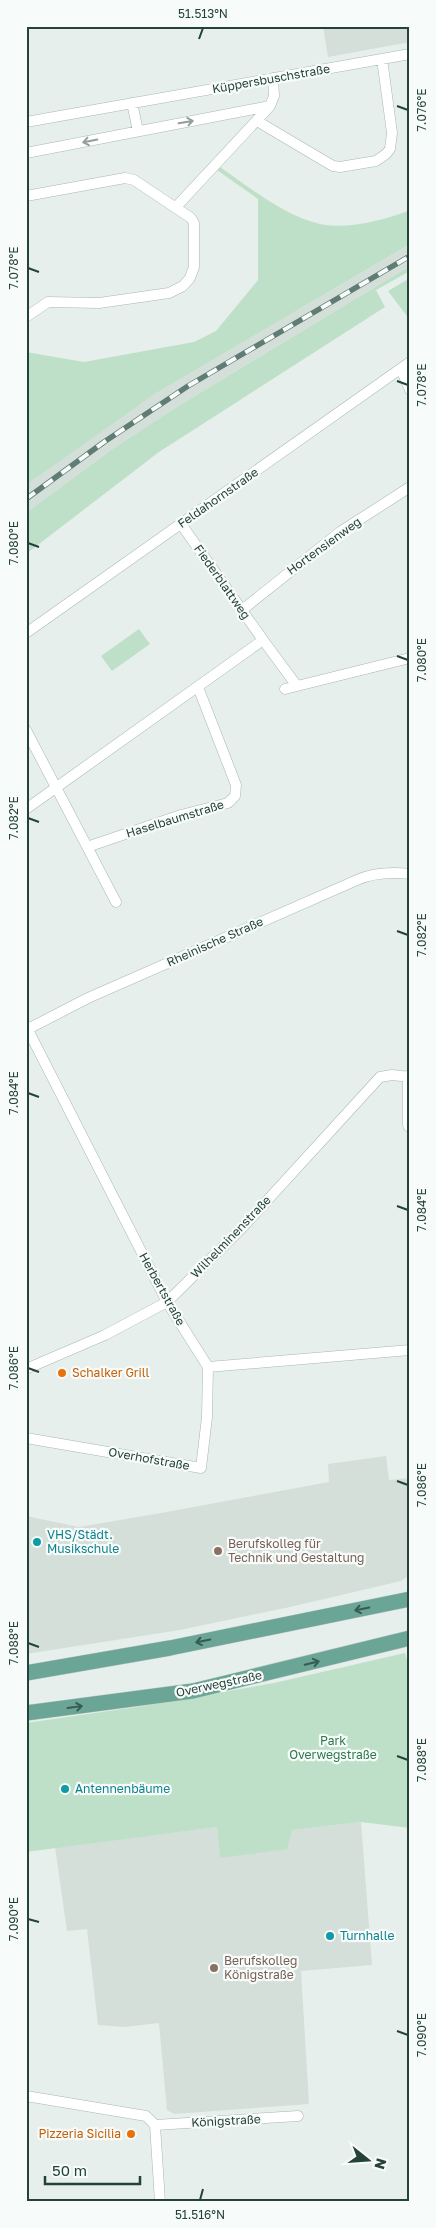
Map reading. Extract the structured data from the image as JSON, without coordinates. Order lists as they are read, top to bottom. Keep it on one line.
{"streets":{"main road":["Overwegstraße"],"street":["Küppersbuschstraße","Feldahornstraße","Hortensienweg","Fiederblattweg","Haselbaumstraße","Rheinische Straße","Wilhelminenstraße","Herbertstraße","Overhofstraße","Königstraße"]},"crossings":[["Feldahornstraße","Fiederblattweg"],["Hortensienweg","Fiederblattweg"],["Rheinische Straße","Herbertstraße"],["Wilhelminenstraße","Herbertstraße"],["Herbertstraße","Overhofstraße"]],"parks":["Park Overwegstraße"],"places":["Schalker Grill","VHS/Städt. Musikschule","Berufskolleg für Technik und Gestaltung","Antennenbäume","Turnhalle","Berufskolleg Königstraße","Pizzeria Sicilia"],"scale_bar":"50 m","north":"right","coordinates":["51.513°N","7.076°E","7.078°E","7.080°E","7.082°E","7.084°E","7.086°E","7.088°E","7.090°E","51.516°N"]}
